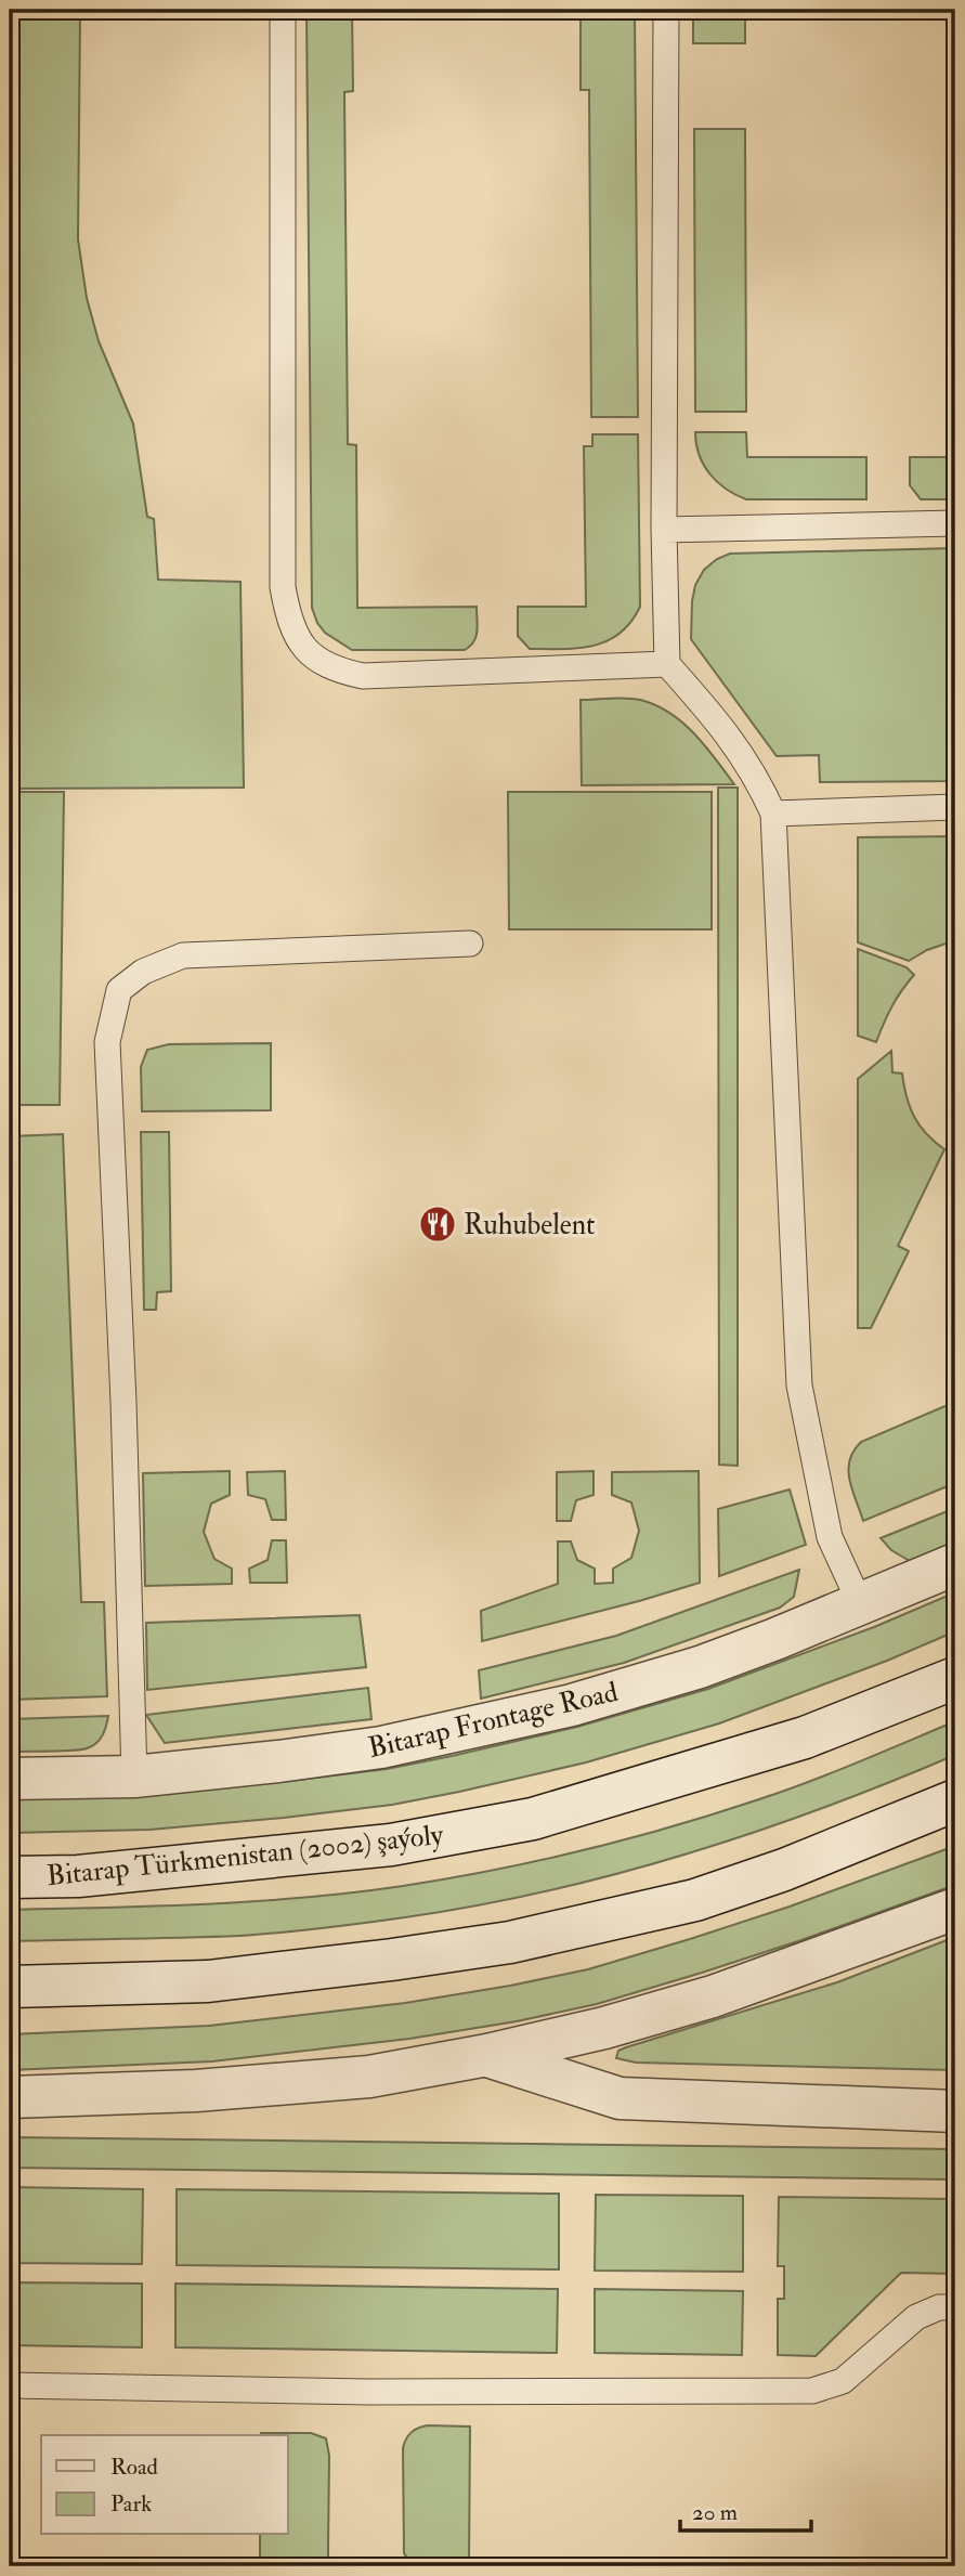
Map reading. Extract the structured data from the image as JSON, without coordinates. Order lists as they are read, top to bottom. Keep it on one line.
{"streets":{"street":["Bitarap Frontage Road","Bitarap Türkmenistan (2002) şaýoly"]},"places":{"restaurant":["Ruhubelent"]},"legend":["Road","Park"],"scale_bar":"20 m"}
